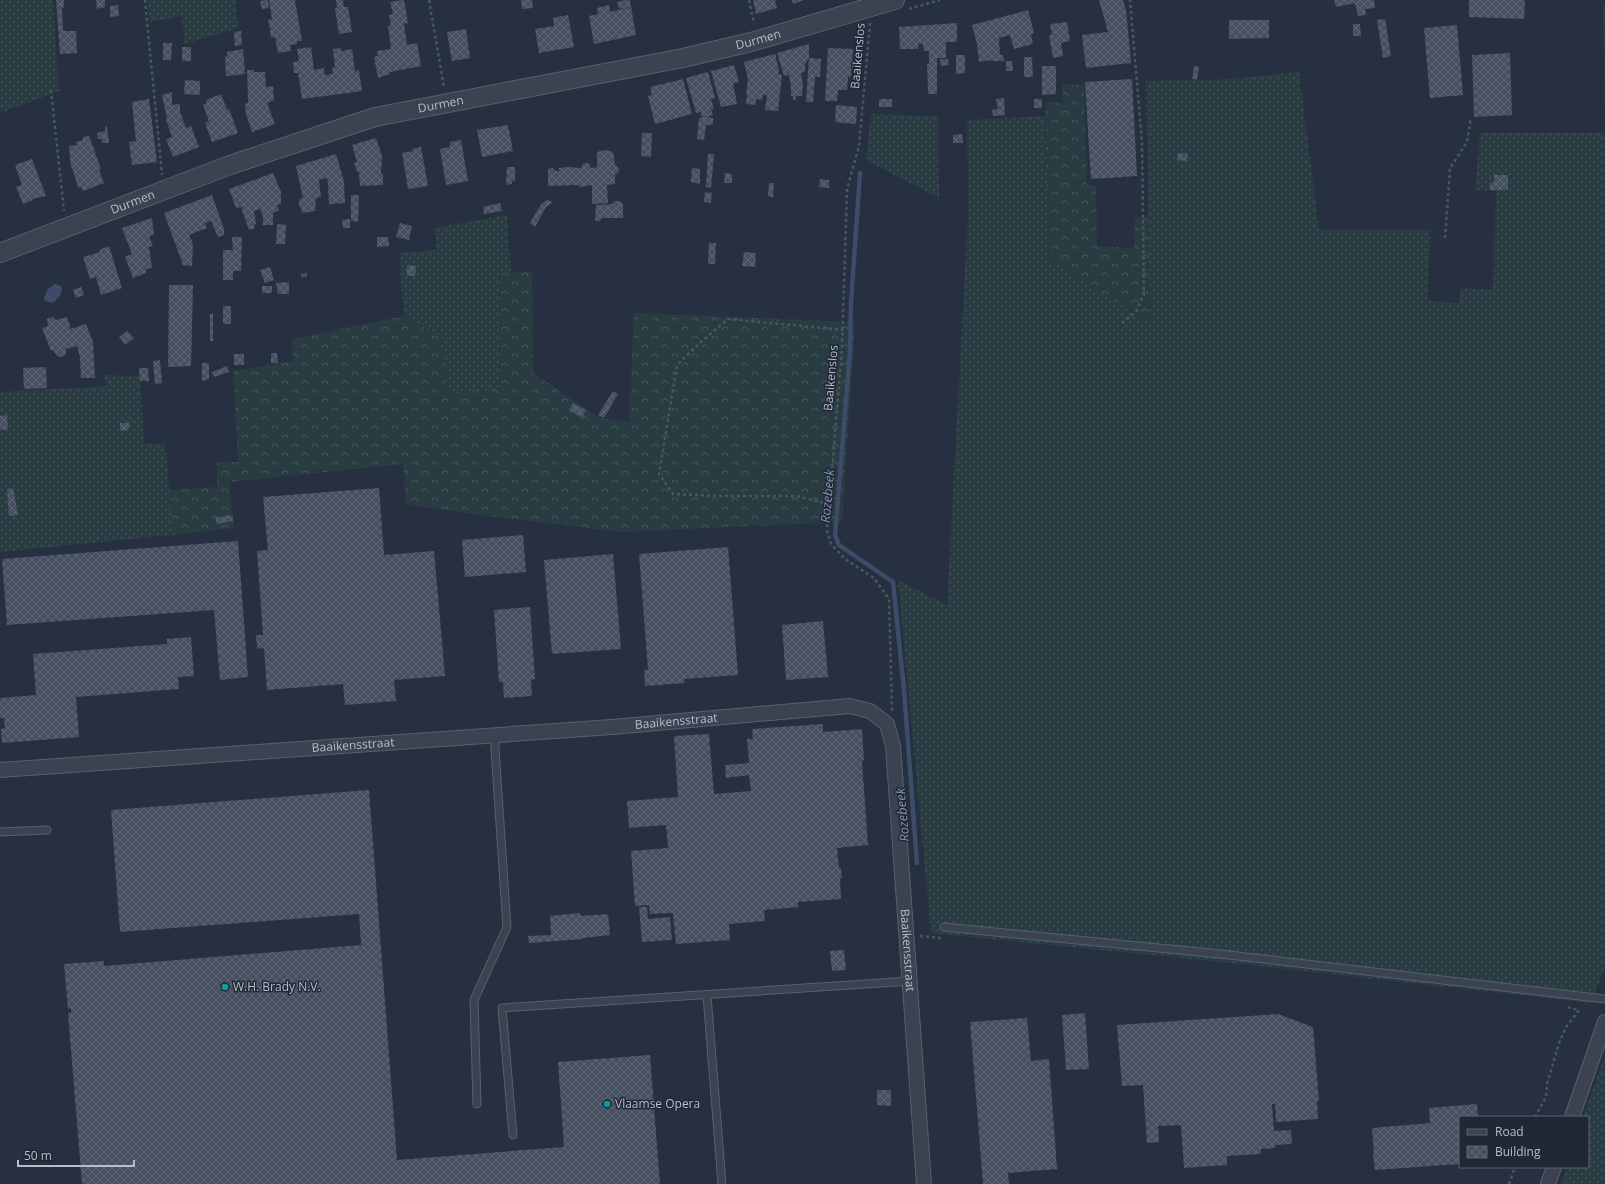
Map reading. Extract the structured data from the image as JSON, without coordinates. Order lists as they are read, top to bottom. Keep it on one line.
{"streets":{"street":["Durmen","Baaikensstraat"],"path":["Baaikenslos"]},"crossings":[["Baaikenslos","Baaikensstraat"]],"water":["Rozebeek"],"places":["W.H. Brady N.V.","Vlaamse Opera"],"legend":["Road","Building"],"scale_bar":"50 m"}
